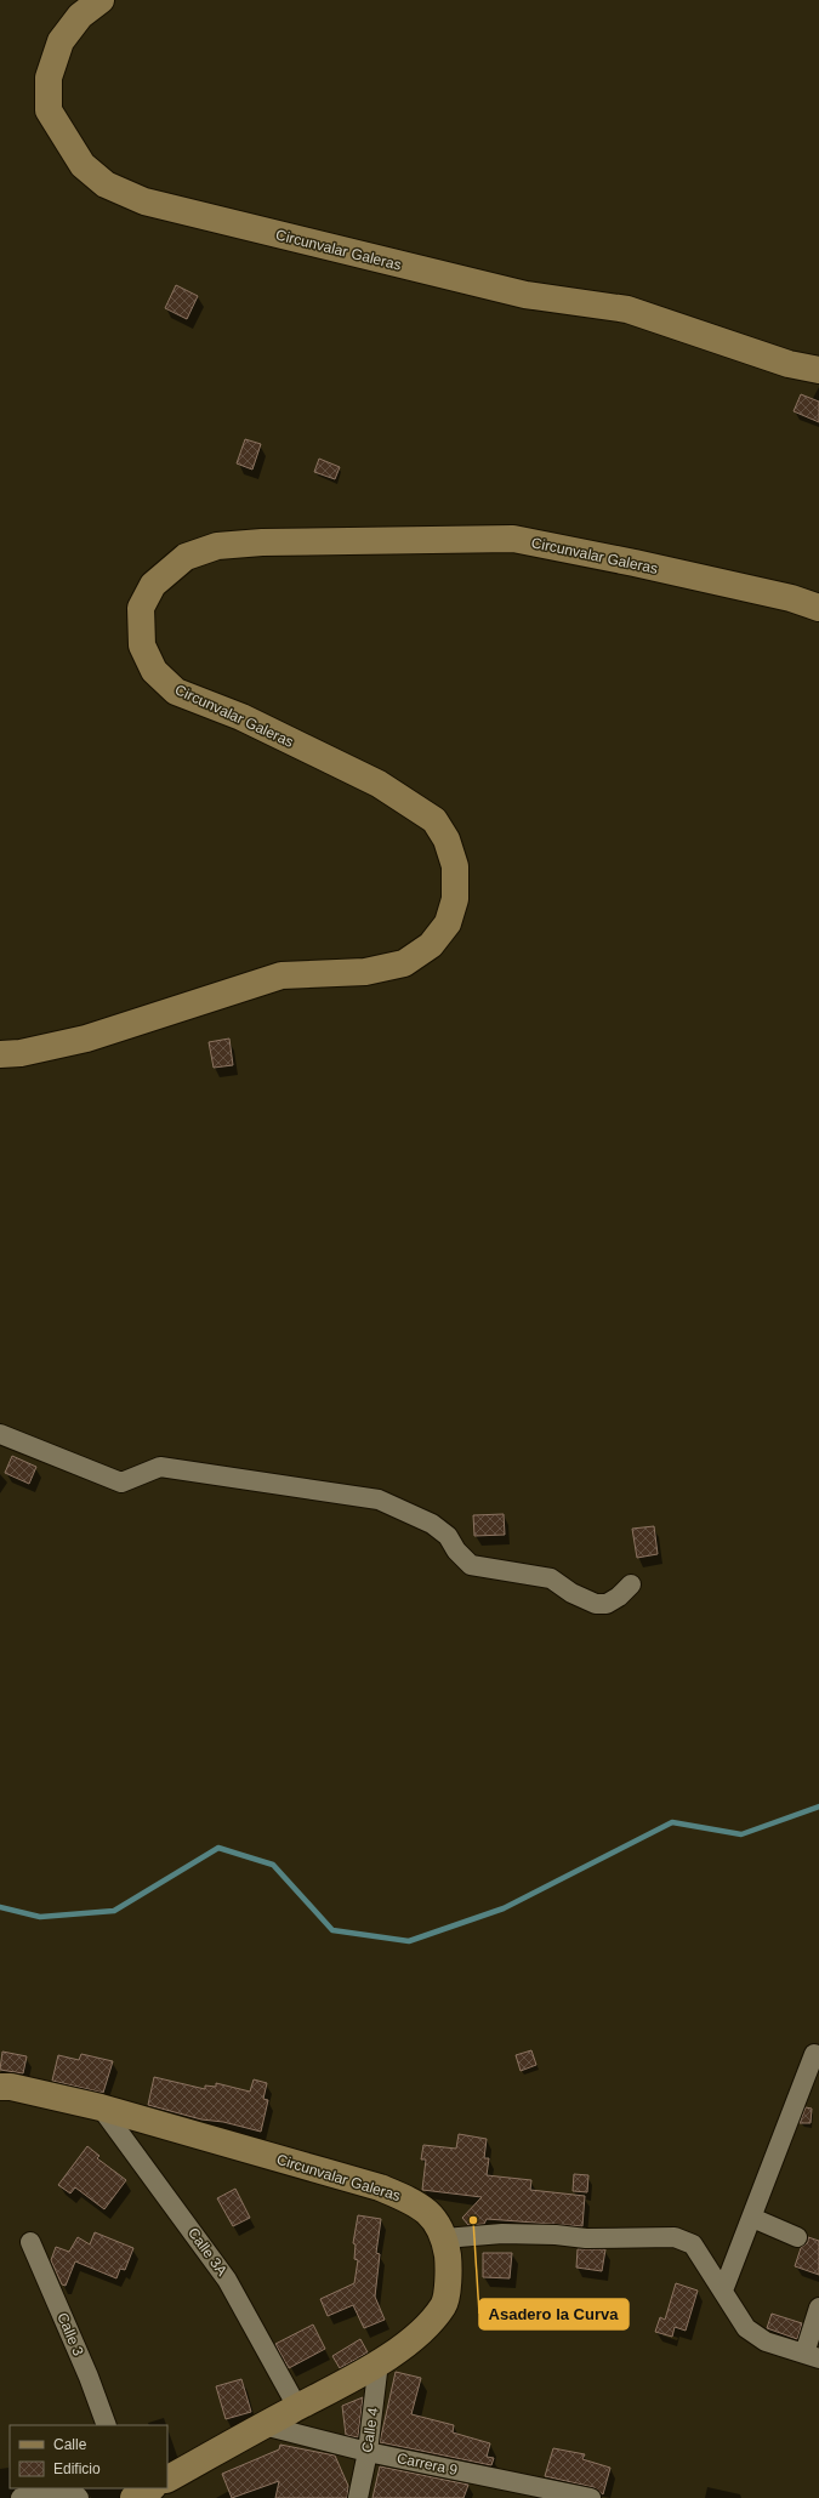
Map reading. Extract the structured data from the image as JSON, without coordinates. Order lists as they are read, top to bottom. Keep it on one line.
{"streets":{"main road":["Circunvalar Galeras"],"street":["Calle 3A","Calle 3","Calle 4","Carrera 9"]},"crossings":[["Circunvalar Galeras","Calle 3A"],["Circunvalar Galeras","Calle 4"],["Circunvalar Galeras","Carrera 9"],["Calle 4","Carrera 9"]],"places":["Asadero la Curva"],"legend":["Calle","Edificio"]}
